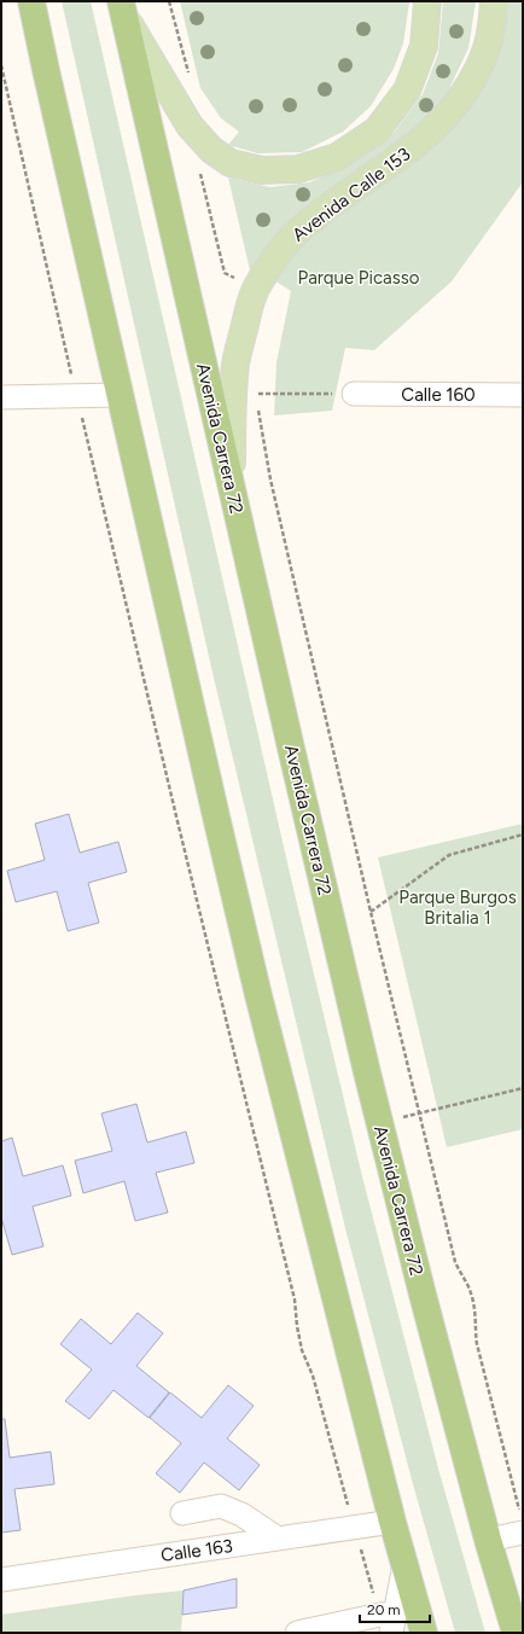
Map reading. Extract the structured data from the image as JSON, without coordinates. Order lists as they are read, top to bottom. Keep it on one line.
{"streets":{"highway":["Avenida Carrera 72"],"main road":["Avenida Calle 153"],"street":["Calle 160","Calle 163"]},"crossings":[["Avenida Calle 153","Avenida Carrera 72"]],"parks":["Parque Picasso","Parque Burgos Britalia 1"],"scale_bar":"20 m"}
